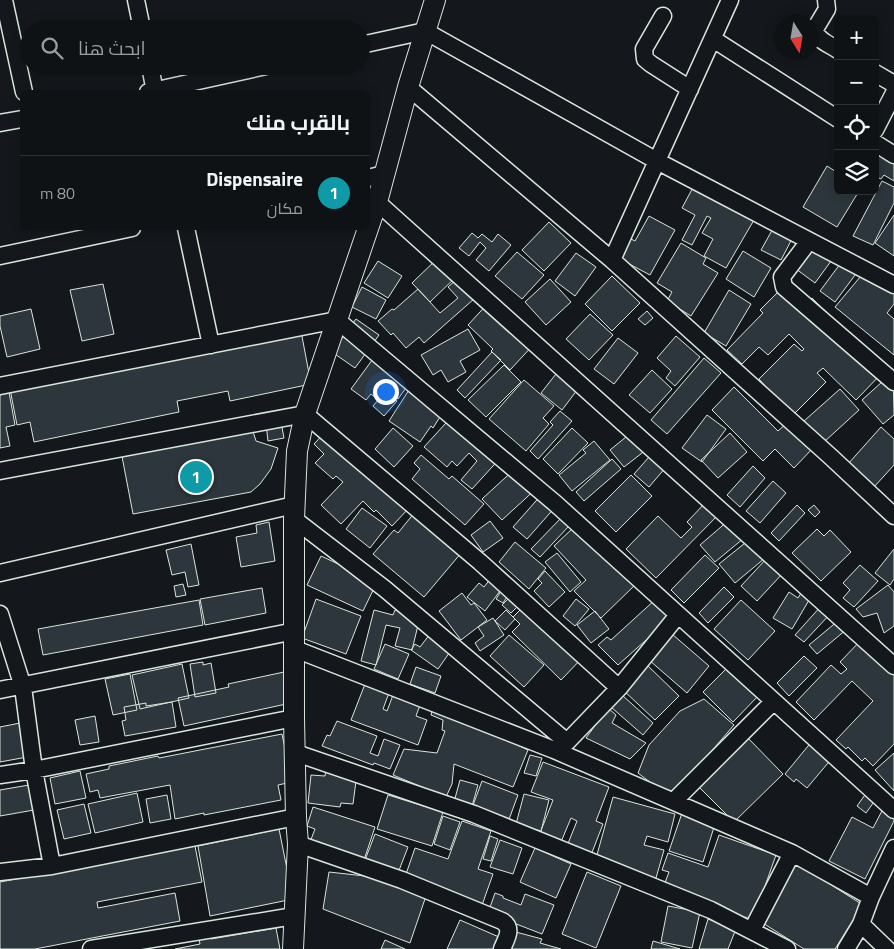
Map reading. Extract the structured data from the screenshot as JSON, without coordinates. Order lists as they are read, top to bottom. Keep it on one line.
{"north":"bottom","page":{"map_buttons":["+","−"],"search":"ابحث هنا","heading":"بالقرب منك","list":[{"mark":"1","name":"Dispensaire","note":"مكان","value":"80 m"}],"pins":"1"}}
